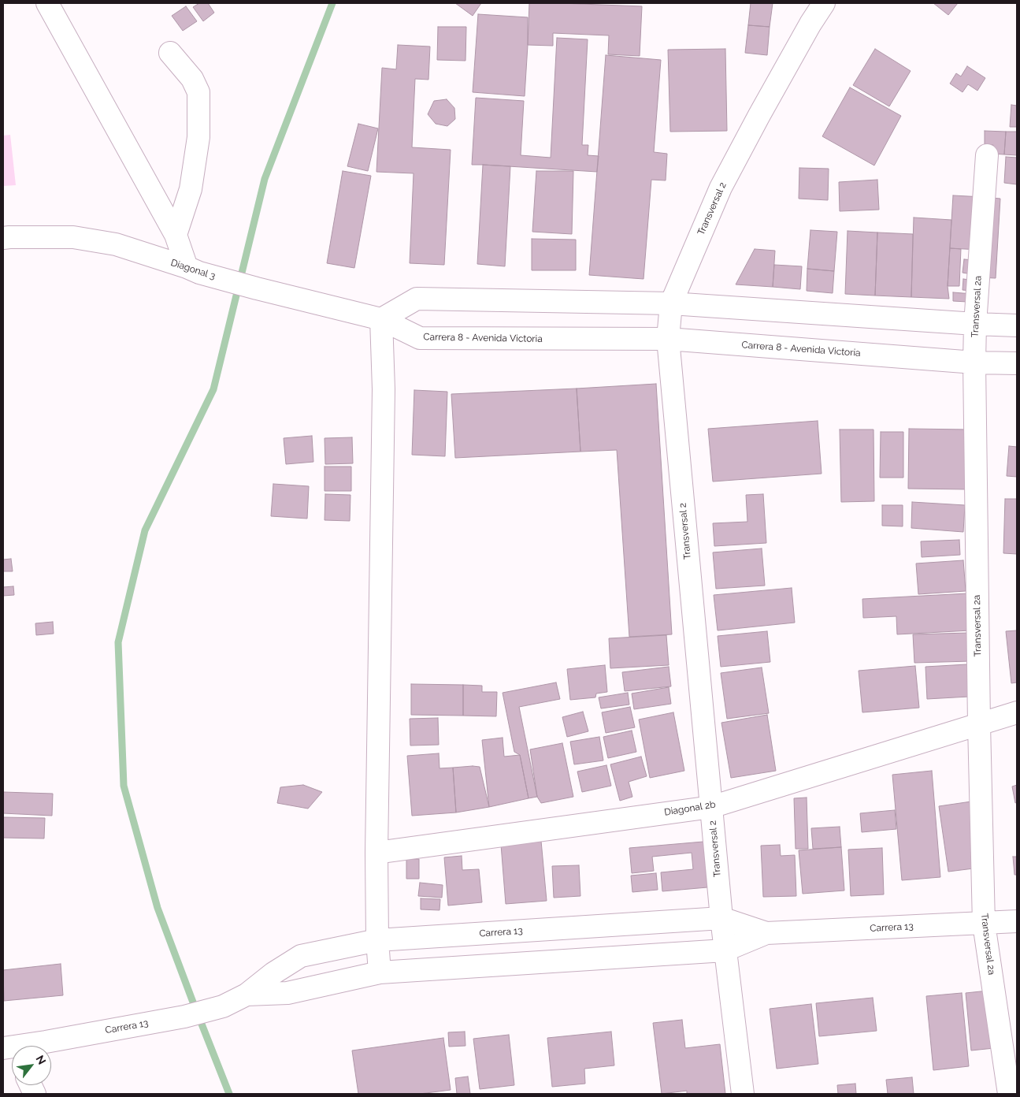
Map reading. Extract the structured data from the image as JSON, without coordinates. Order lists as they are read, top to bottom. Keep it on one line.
{"streets":{"street":["Transversal 2","Diagonal 3","Transversal 2a","Carrera 8 - Avenida Victoria","Diagonal 2b","Carrera 13"]},"crossings":[["Transversal 2","Carrera 8 - Avenida Victoria"],["Transversal 2","Diagonal 2b"],["Transversal 2","Carrera 13"],["Diagonal 3","Carrera 8 - Avenida Victoria"],["Transversal 2a","Carrera 8 - Avenida Victoria"],["Transversal 2a","Diagonal 2b"],["Transversal 2a","Carrera 13"]],"north":"top right"}
